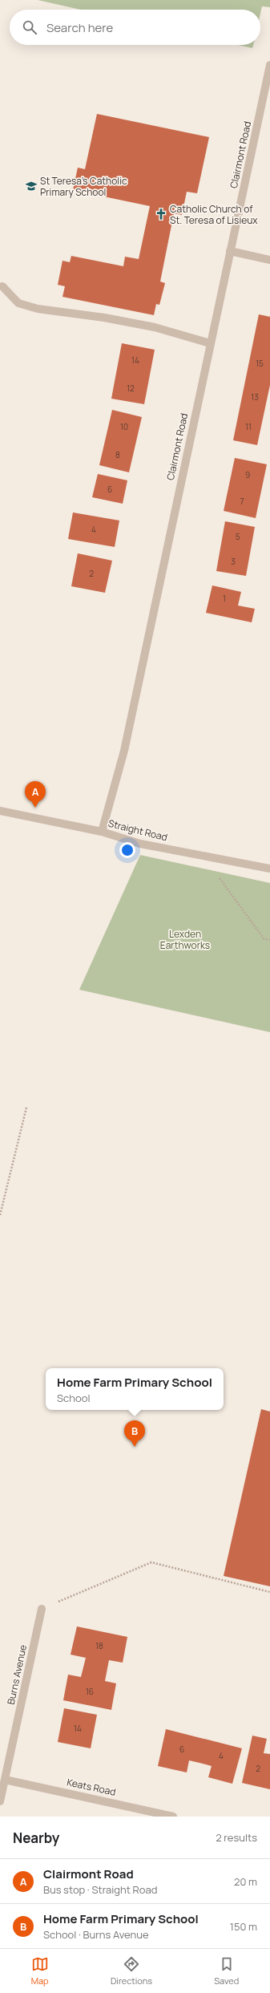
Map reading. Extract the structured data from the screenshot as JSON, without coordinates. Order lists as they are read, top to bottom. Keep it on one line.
{"streets":{"street":["Clairmont Road","Straight Road","Burns Avenue","Keats Road"]},"crossings":[["Clairmont Road","Straight Road"],["Burns Avenue","Keats Road"]],"parks":["Lexden Earthworks"],"places":{"school or university":["St Teresa's Catholic Primary School"],"church":["Catholic Church of St. Teresa of Lisieux"]},"house_numbers":["14","15","12","13","10","11","8","9","6","7","4","5","3","2","1","18","16","14","6","4","2"],"page":{"search":"Search here","pins":["A","B"],"popup":["Home Farm Primary School","School"],"heading":["Nearby","2 results"],"list":[{"mark":"A","name":"Clairmont Road","note":"Bus stop · Straight Road","value":"20 m"},{"mark":"B","name":"Home Farm Primary School","note":"School · Burns Avenue","value":"150 m"}],"nav":["Map","Directions","Saved"]}}
